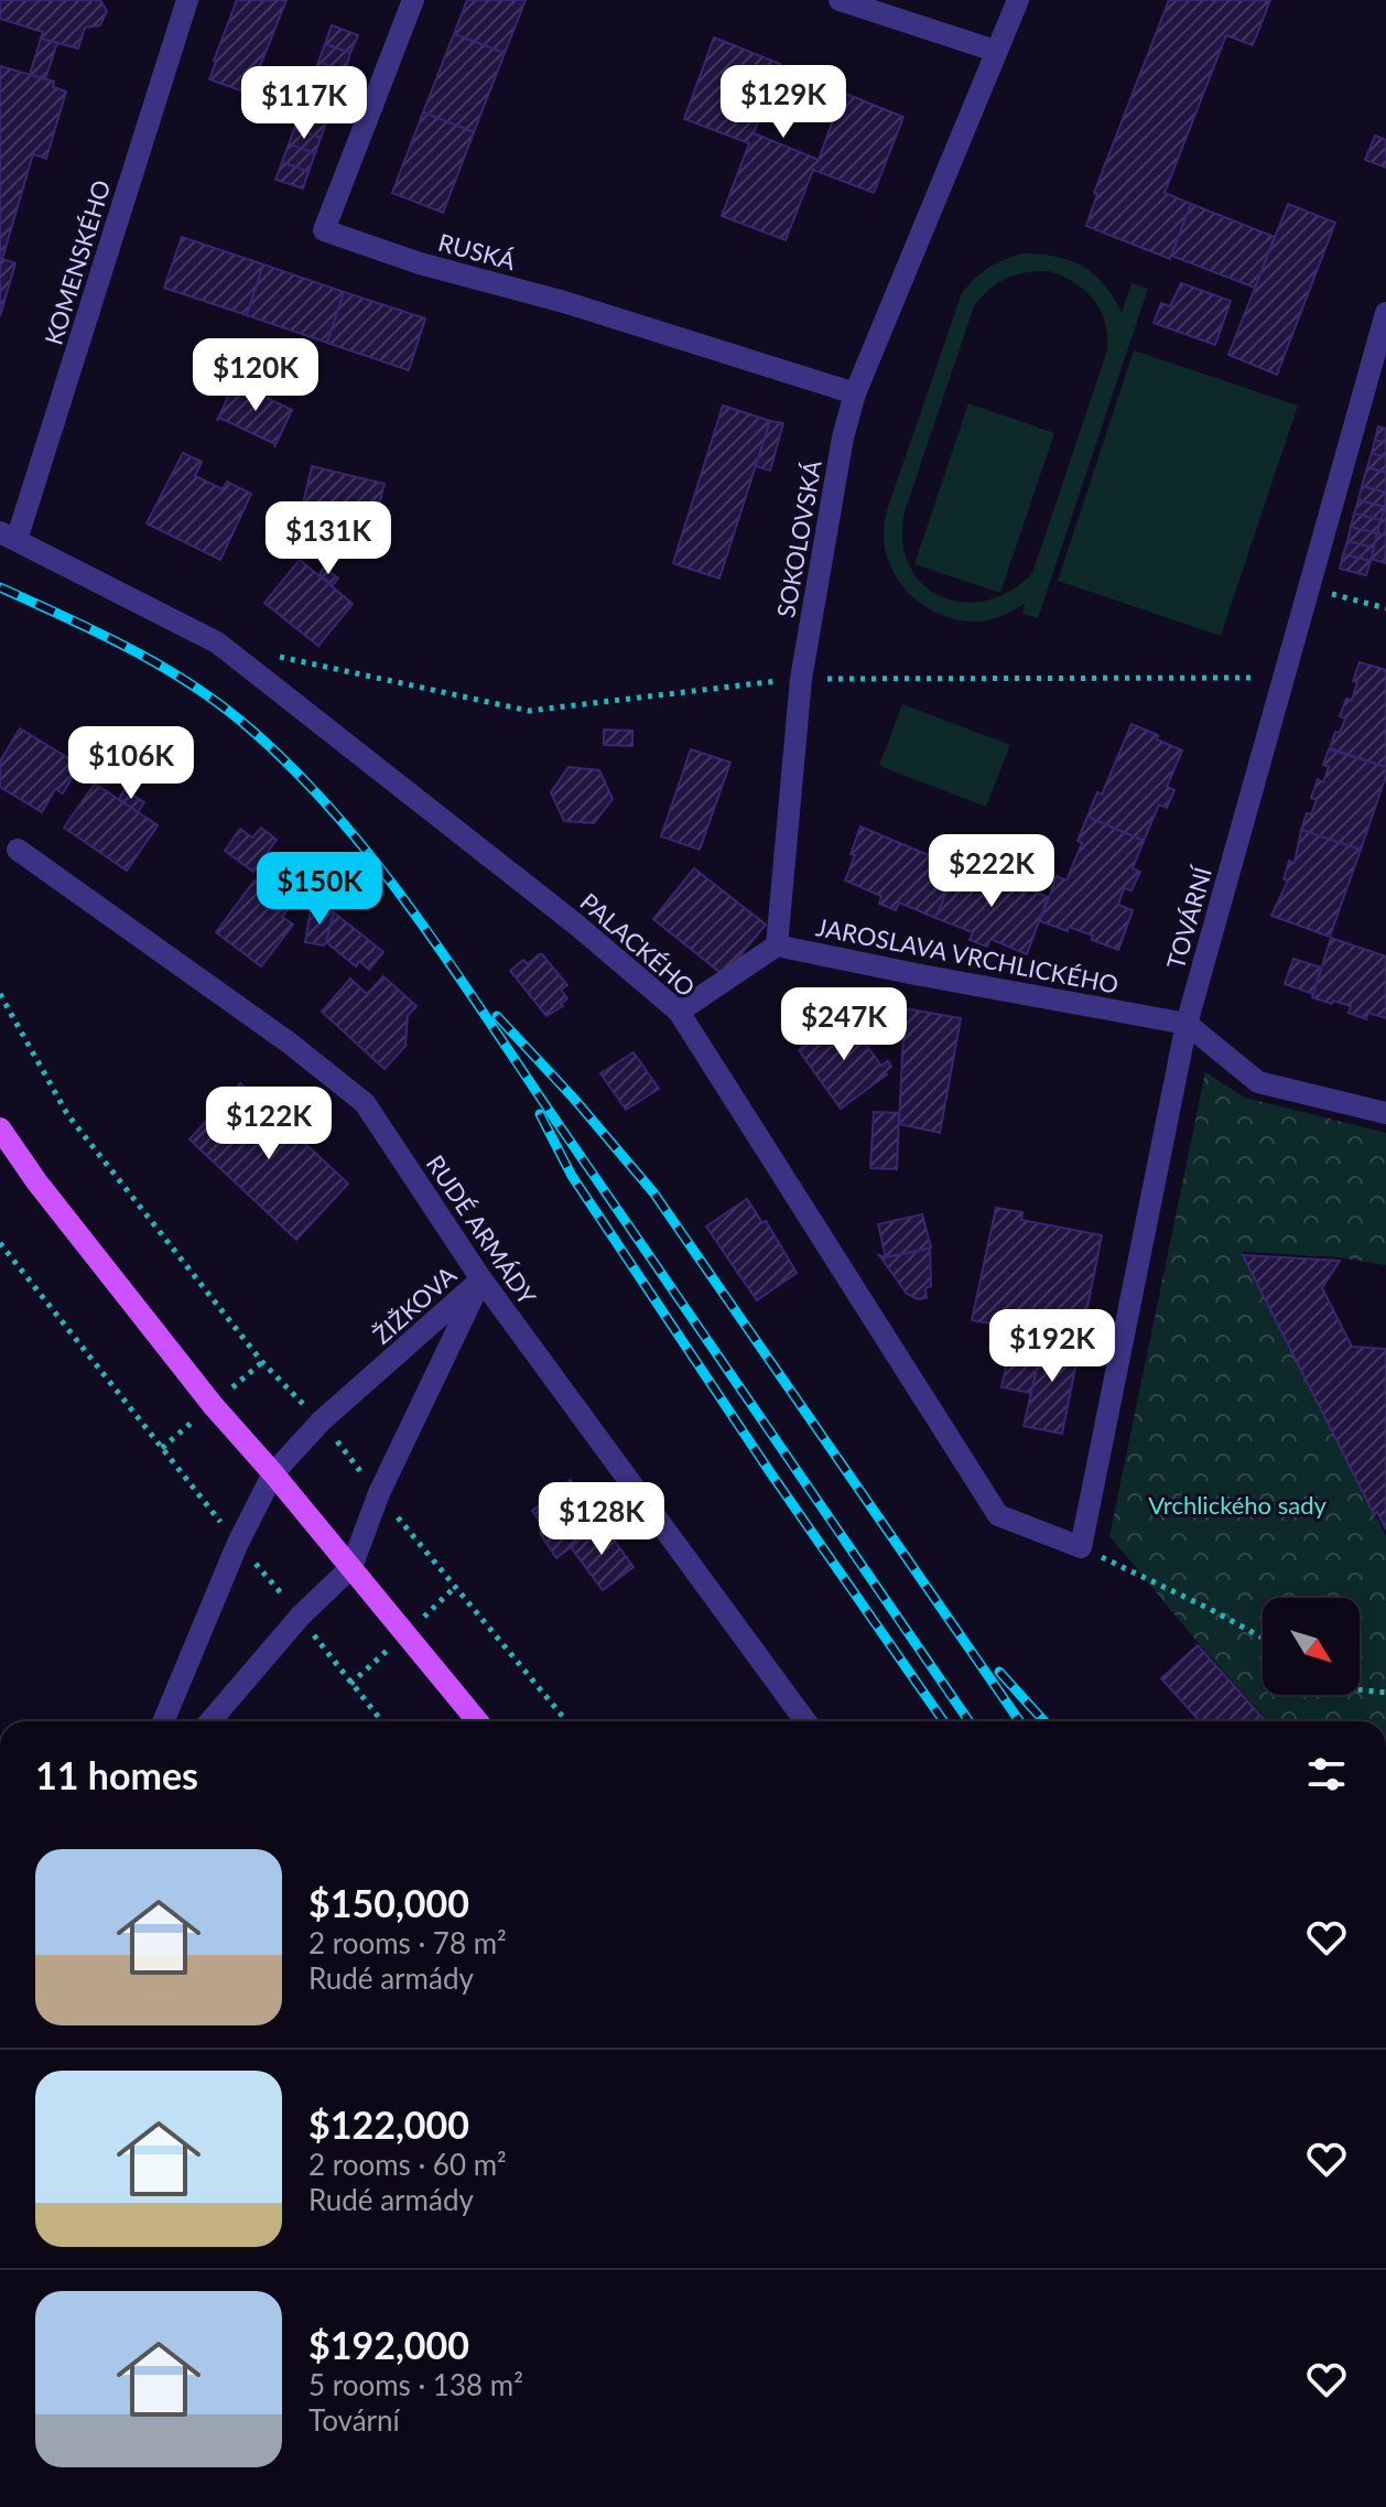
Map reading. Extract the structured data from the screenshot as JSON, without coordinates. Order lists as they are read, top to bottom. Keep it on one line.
{"streets":{"street":["RUSKÁ","KOMENSKÉHO","SOKOLOVSKÁ","TOVÁRNÍ","PALACKÉHO","JAROSLAVA VRCHLICKÉHO","RUDÉ ARMÁDY","ŽIŽKOVA"]},"crossings":[["RUSKÁ","SOKOLOVSKÁ"],["KOMENSKÉHO","PALACKÉHO"],["SOKOLOVSKÁ","JAROSLAVA VRCHLICKÉHO"],["TOVÁRNÍ","PALACKÉHO"],["TOVÁRNÍ","JAROSLAVA VRCHLICKÉHO"],["RUDÉ ARMÁDY","ŽIŽKOVA"]],"parks":["Vrchlického sady"],"north":"bottom right","page":{"price":["$129K","$117K","$120K","$131K","$106K","$222K","$150K","$247K","$122K","$192K","$128K"],"heading":"11 homes","list":[{"name":"$150,000","note":"2 rooms · 78 m² · Rudé armády"},{"name":"$122,000","note":"2 rooms · 60 m² · Rudé armády"},{"name":"$192,000","note":"5 rooms · 138 m² · Tovární"}]}}
